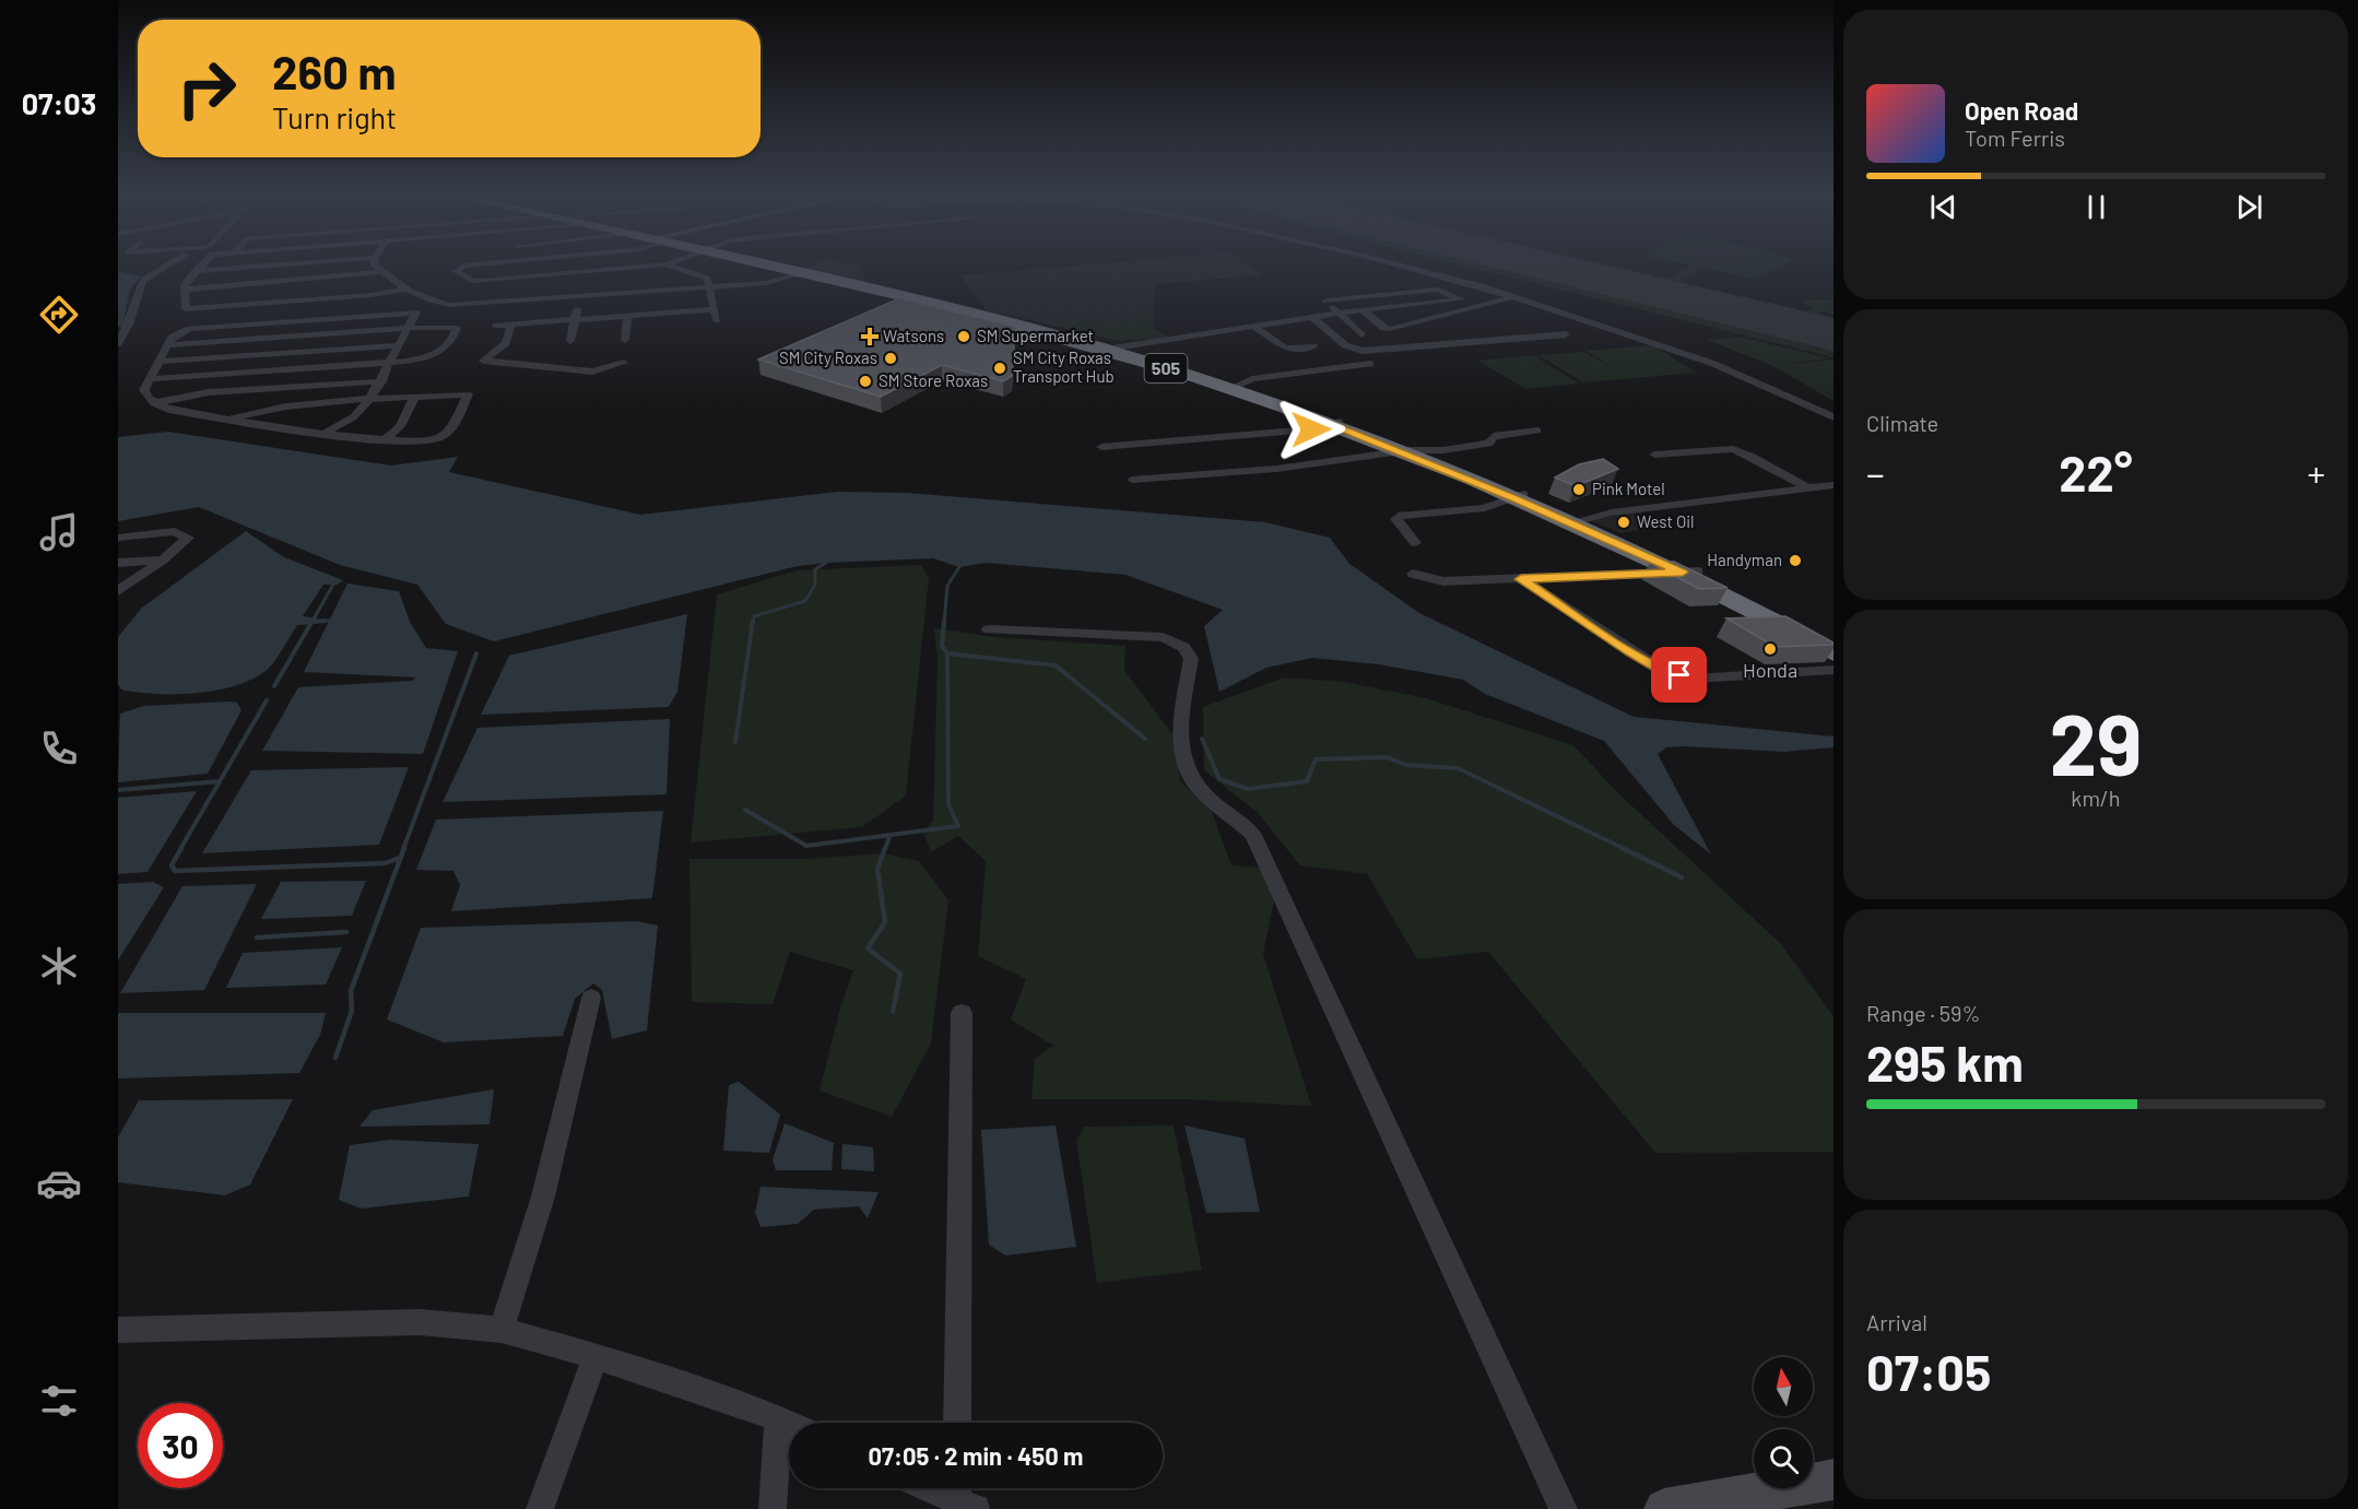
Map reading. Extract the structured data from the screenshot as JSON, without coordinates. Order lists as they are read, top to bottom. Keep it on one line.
{"streets":{"highway":["505"]},"places":{"health":["Watsons"],"other":["SM Supermarket","SM City Roxas","SM City Roxas Transport Hub","SM Store Roxas","Pink Motel","West Oil","Handyman","Honda"]},"north":"top","page":{"tabs":"07:03","turn":["260 m","Turn right"],"song":["Open Road","Tom Ferris"],"tile":["Climate",["29","km/h"],["Range · 59%","295 km"],["Arrival","07:05"]],"heat":["−","22°","+"],"limit":"30","trip":"07:05 · 2 min · 450 m"}}
